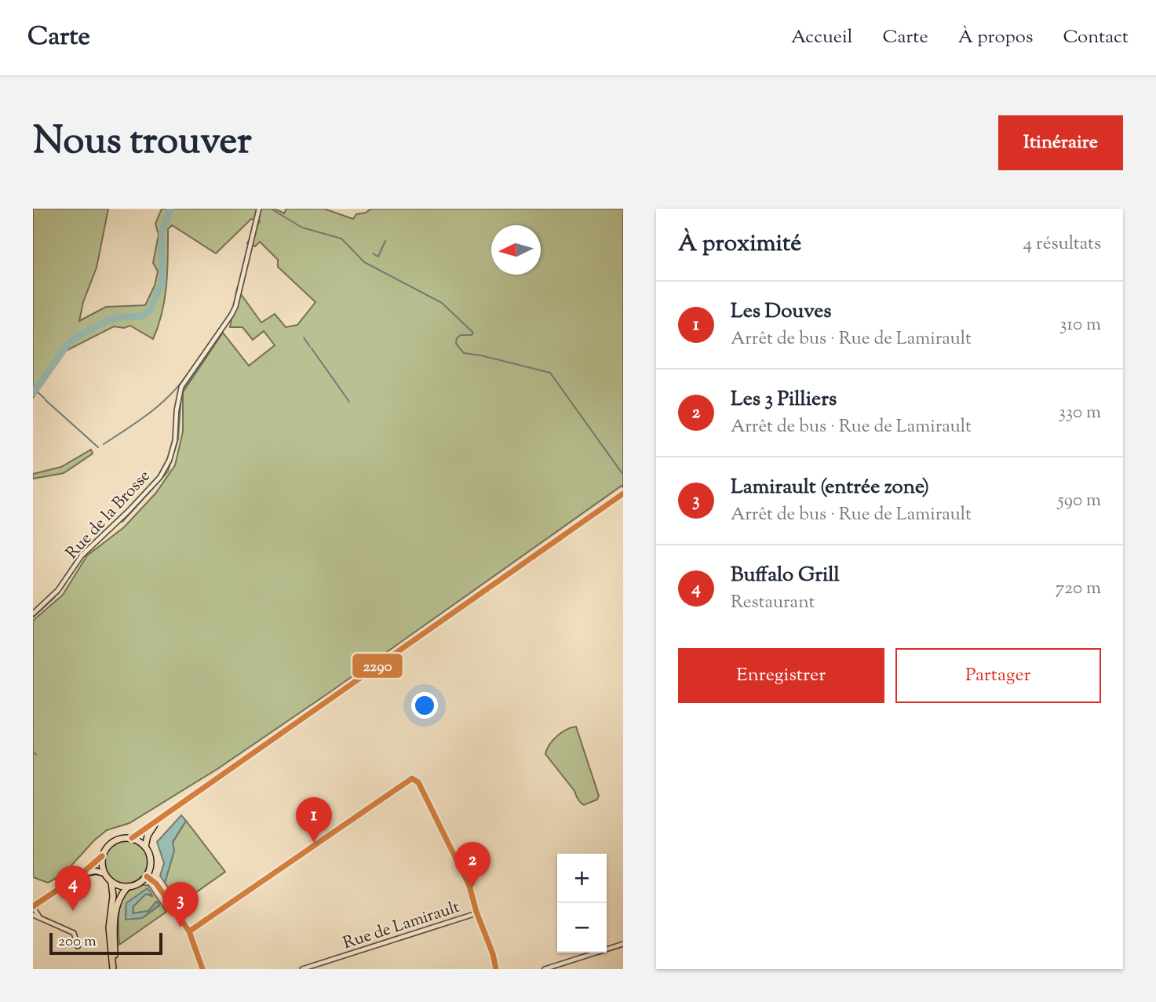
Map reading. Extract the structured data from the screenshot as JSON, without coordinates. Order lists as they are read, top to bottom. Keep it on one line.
{"streets":{"street":["Rue de la Brosse","Rue de Lamirault"]},"lines":["transit line 2290"],"scale_bar":"200 m","north":"left","page":{"header":"Carte","nav":["Accueil","Carte","À propos","Contact"],"title":"Nous trouver","buttons":["Itinéraire",["Enregistrer","Partager"]],"heading":["À proximité","4 résultats"],"list":[{"mark":"1","name":"Les Douves","note":"Arrêt de bus · Rue de Lamirault","value":"310 m"},{"mark":"2","name":"Les 3 Pilliers","note":"Arrêt de bus · Rue de Lamirault","value":"330 m"},{"mark":"3","name":"Lamirault (entrée zone)","note":"Arrêt de bus · Rue de Lamirault","value":"590 m"},{"mark":"4","name":"Buffalo Grill","note":"Restaurant","value":"720 m"}],"pins":["1","2","4","3"],"map_buttons":["+","−"],"scale":"200 m"}}
